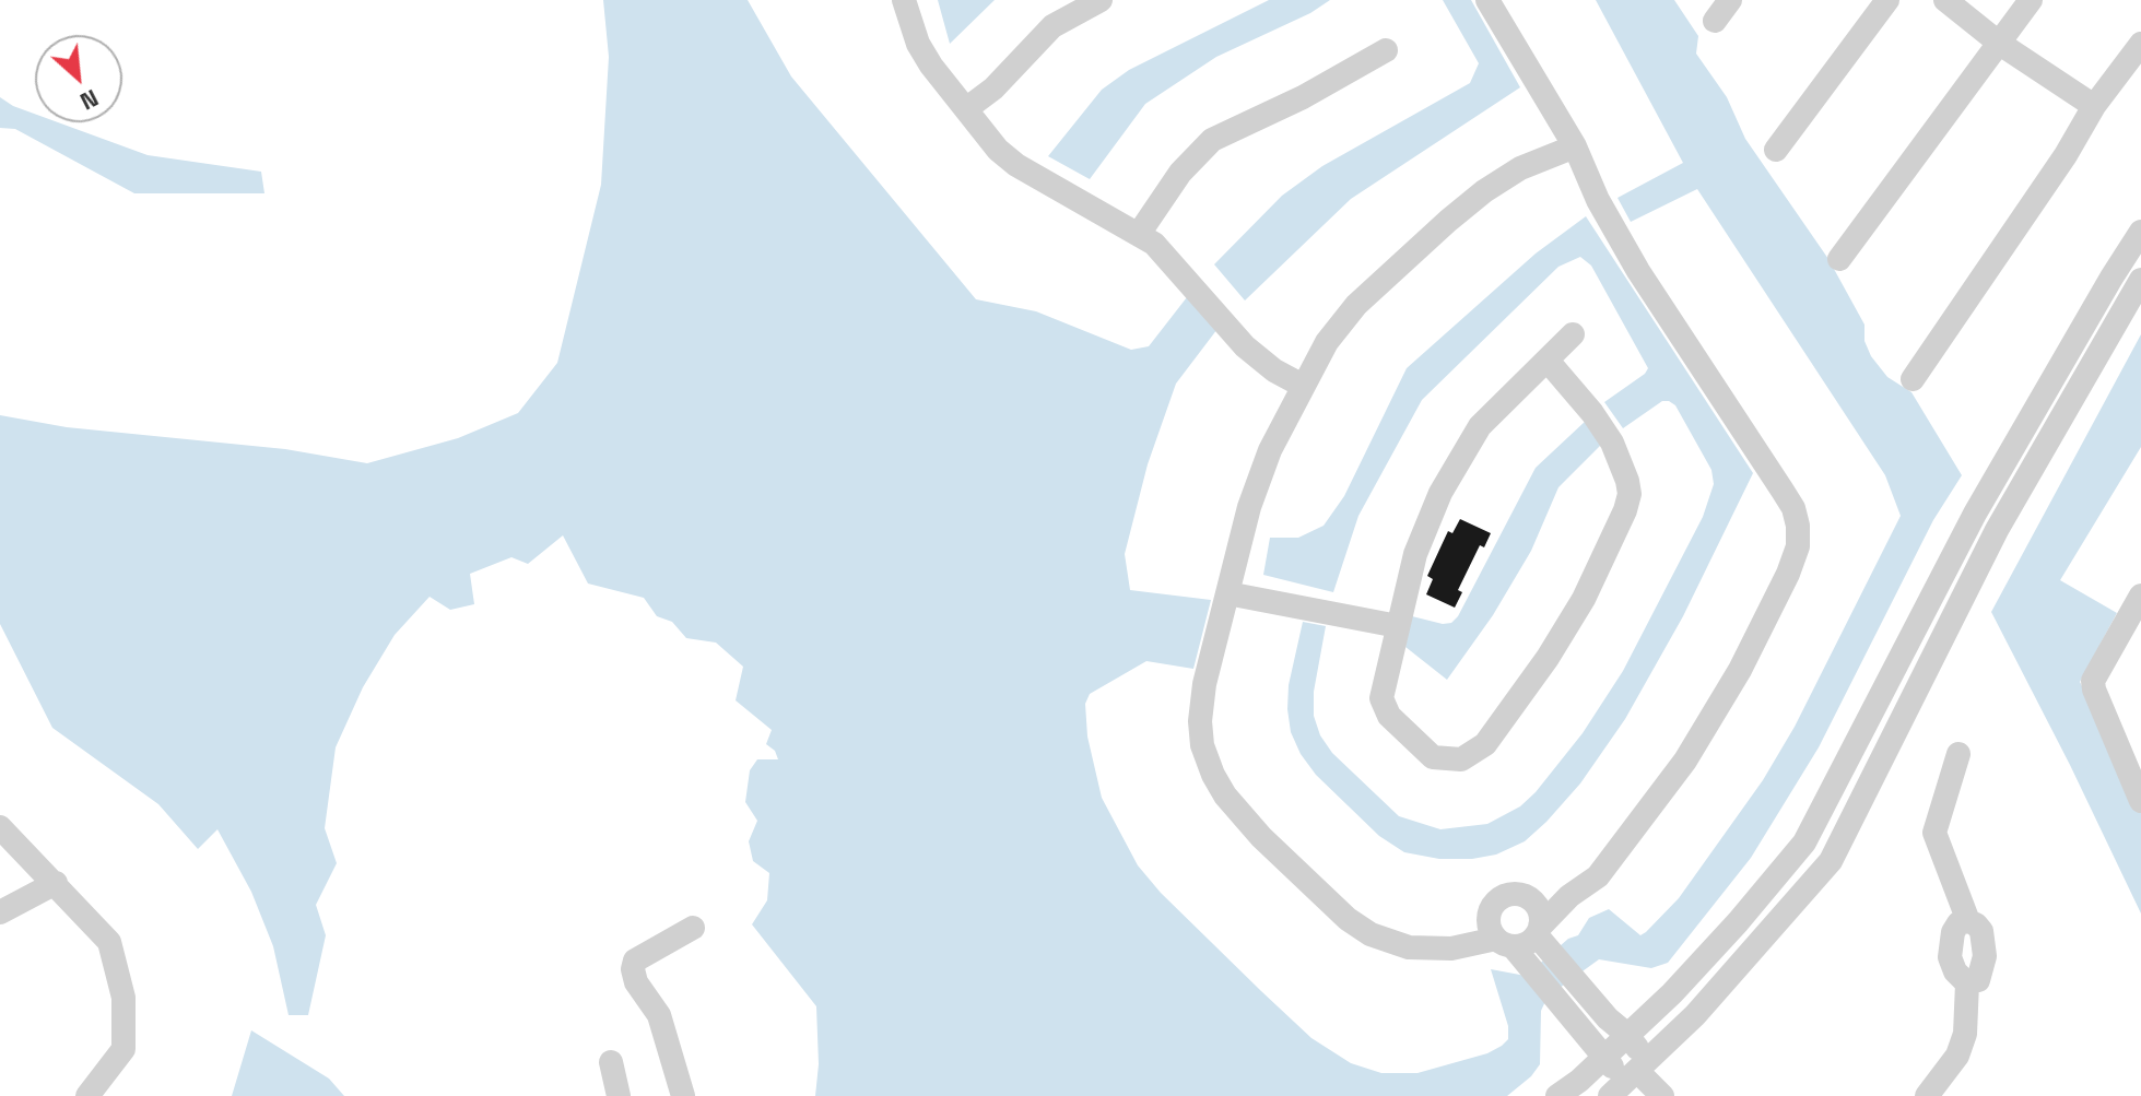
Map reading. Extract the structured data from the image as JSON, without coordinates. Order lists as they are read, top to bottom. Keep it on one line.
{"north":"bottom right"}
